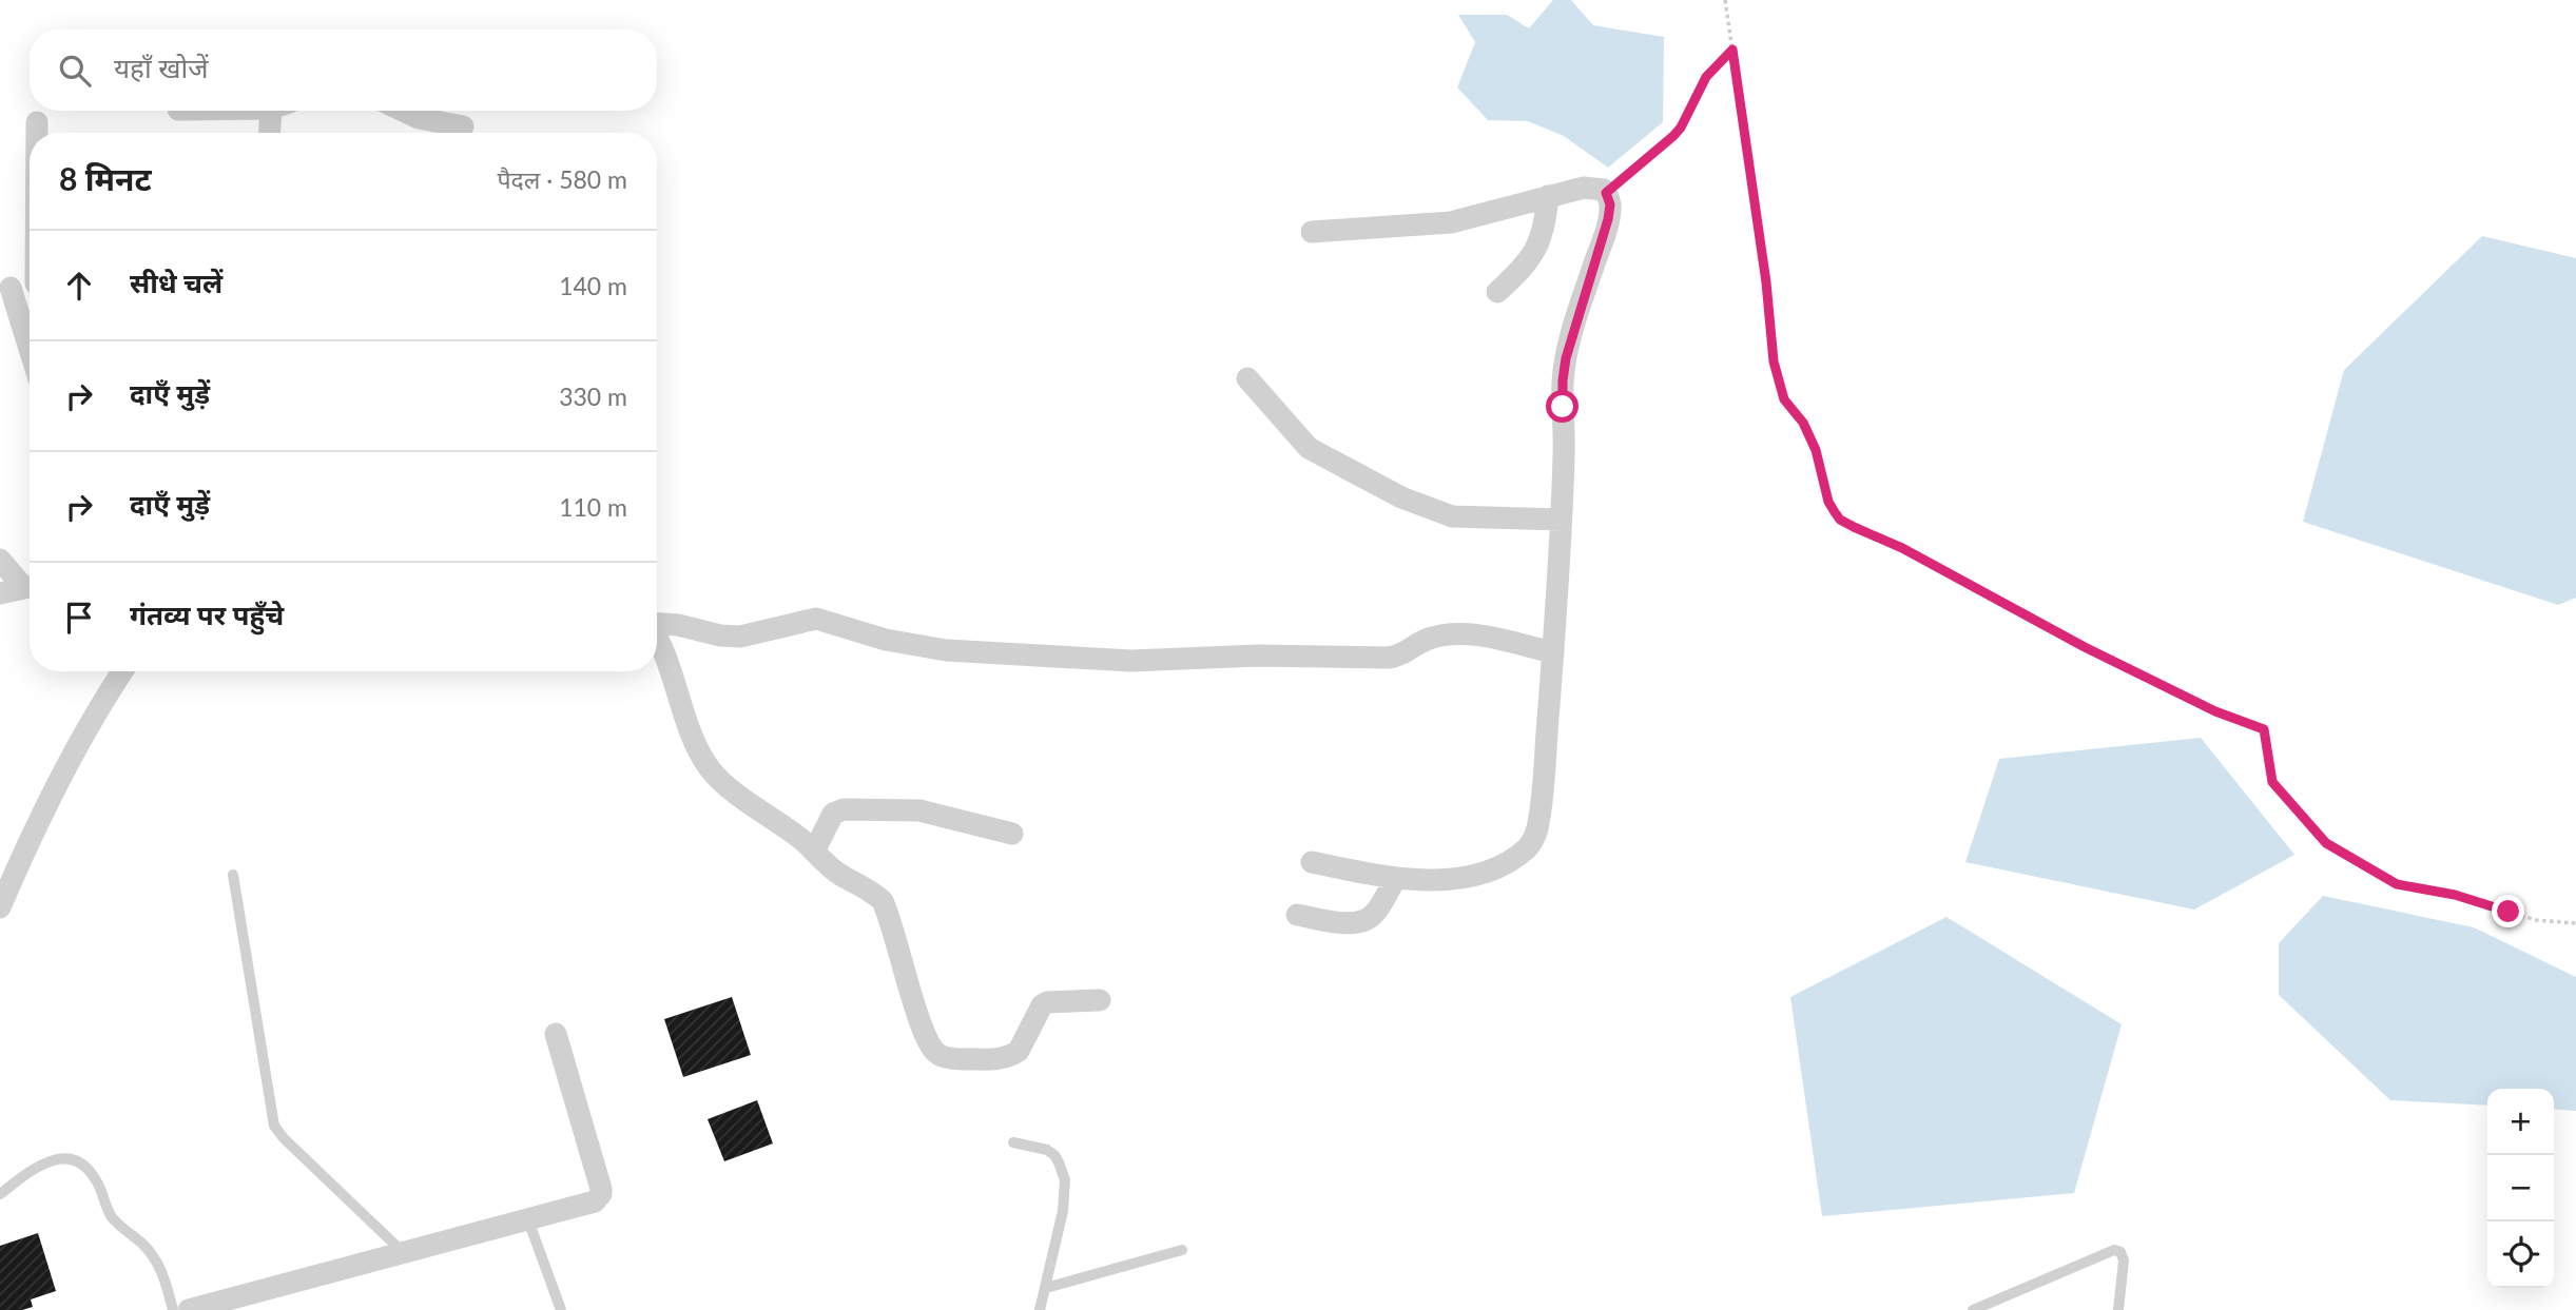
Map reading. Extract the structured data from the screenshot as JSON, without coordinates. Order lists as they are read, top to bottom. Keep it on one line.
{"page":{"search":"यहाँ खोजें","heading":["8 मिनट","पैदल · 580 m"],"list":[["सीधे चलें","140 m"],["दाएँ मुड़ें","330 m"],["दाएँ मुड़ें","110 m"],"गंतव्य पर पहुँचे"],"map_buttons":["+","−"]}}
